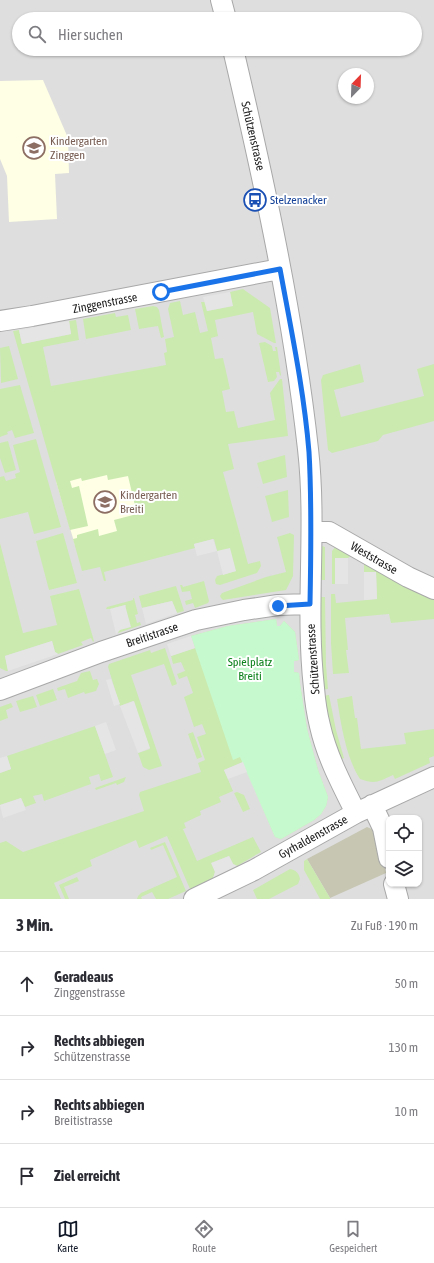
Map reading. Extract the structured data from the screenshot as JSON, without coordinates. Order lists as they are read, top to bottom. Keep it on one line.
{"streets":{"street":["Schützenstrasse","Zinggenstrasse","Weststrasse","Breitistrasse","Gyrhaldenstrasse"]},"crossings":[["Schützenstrasse","Zinggenstrasse"],["Schützenstrasse","Weststrasse"],["Schützenstrasse","Breitistrasse"],["Schützenstrasse","Gyrhaldenstrasse"]],"parks":["Spielplatz Breiti"],"places":{"school or university":["Kindergarten Zinggen","Kindergarten Breiti"],"bus stop":["Stelzenacker"]},"north":"top right","page":{"search":"Hier suchen","heading":["3 Min.","Zu Fuß · 190 m"],"list":[["Geradeaus","Zinggenstrasse","50 m"],["Rechts abbiegen","Schützenstrasse","130 m"],["Rechts abbiegen","Breitistrasse","10 m"],"Ziel erreicht"],"nav":["Karte","Route","Gespeichert"]}}
